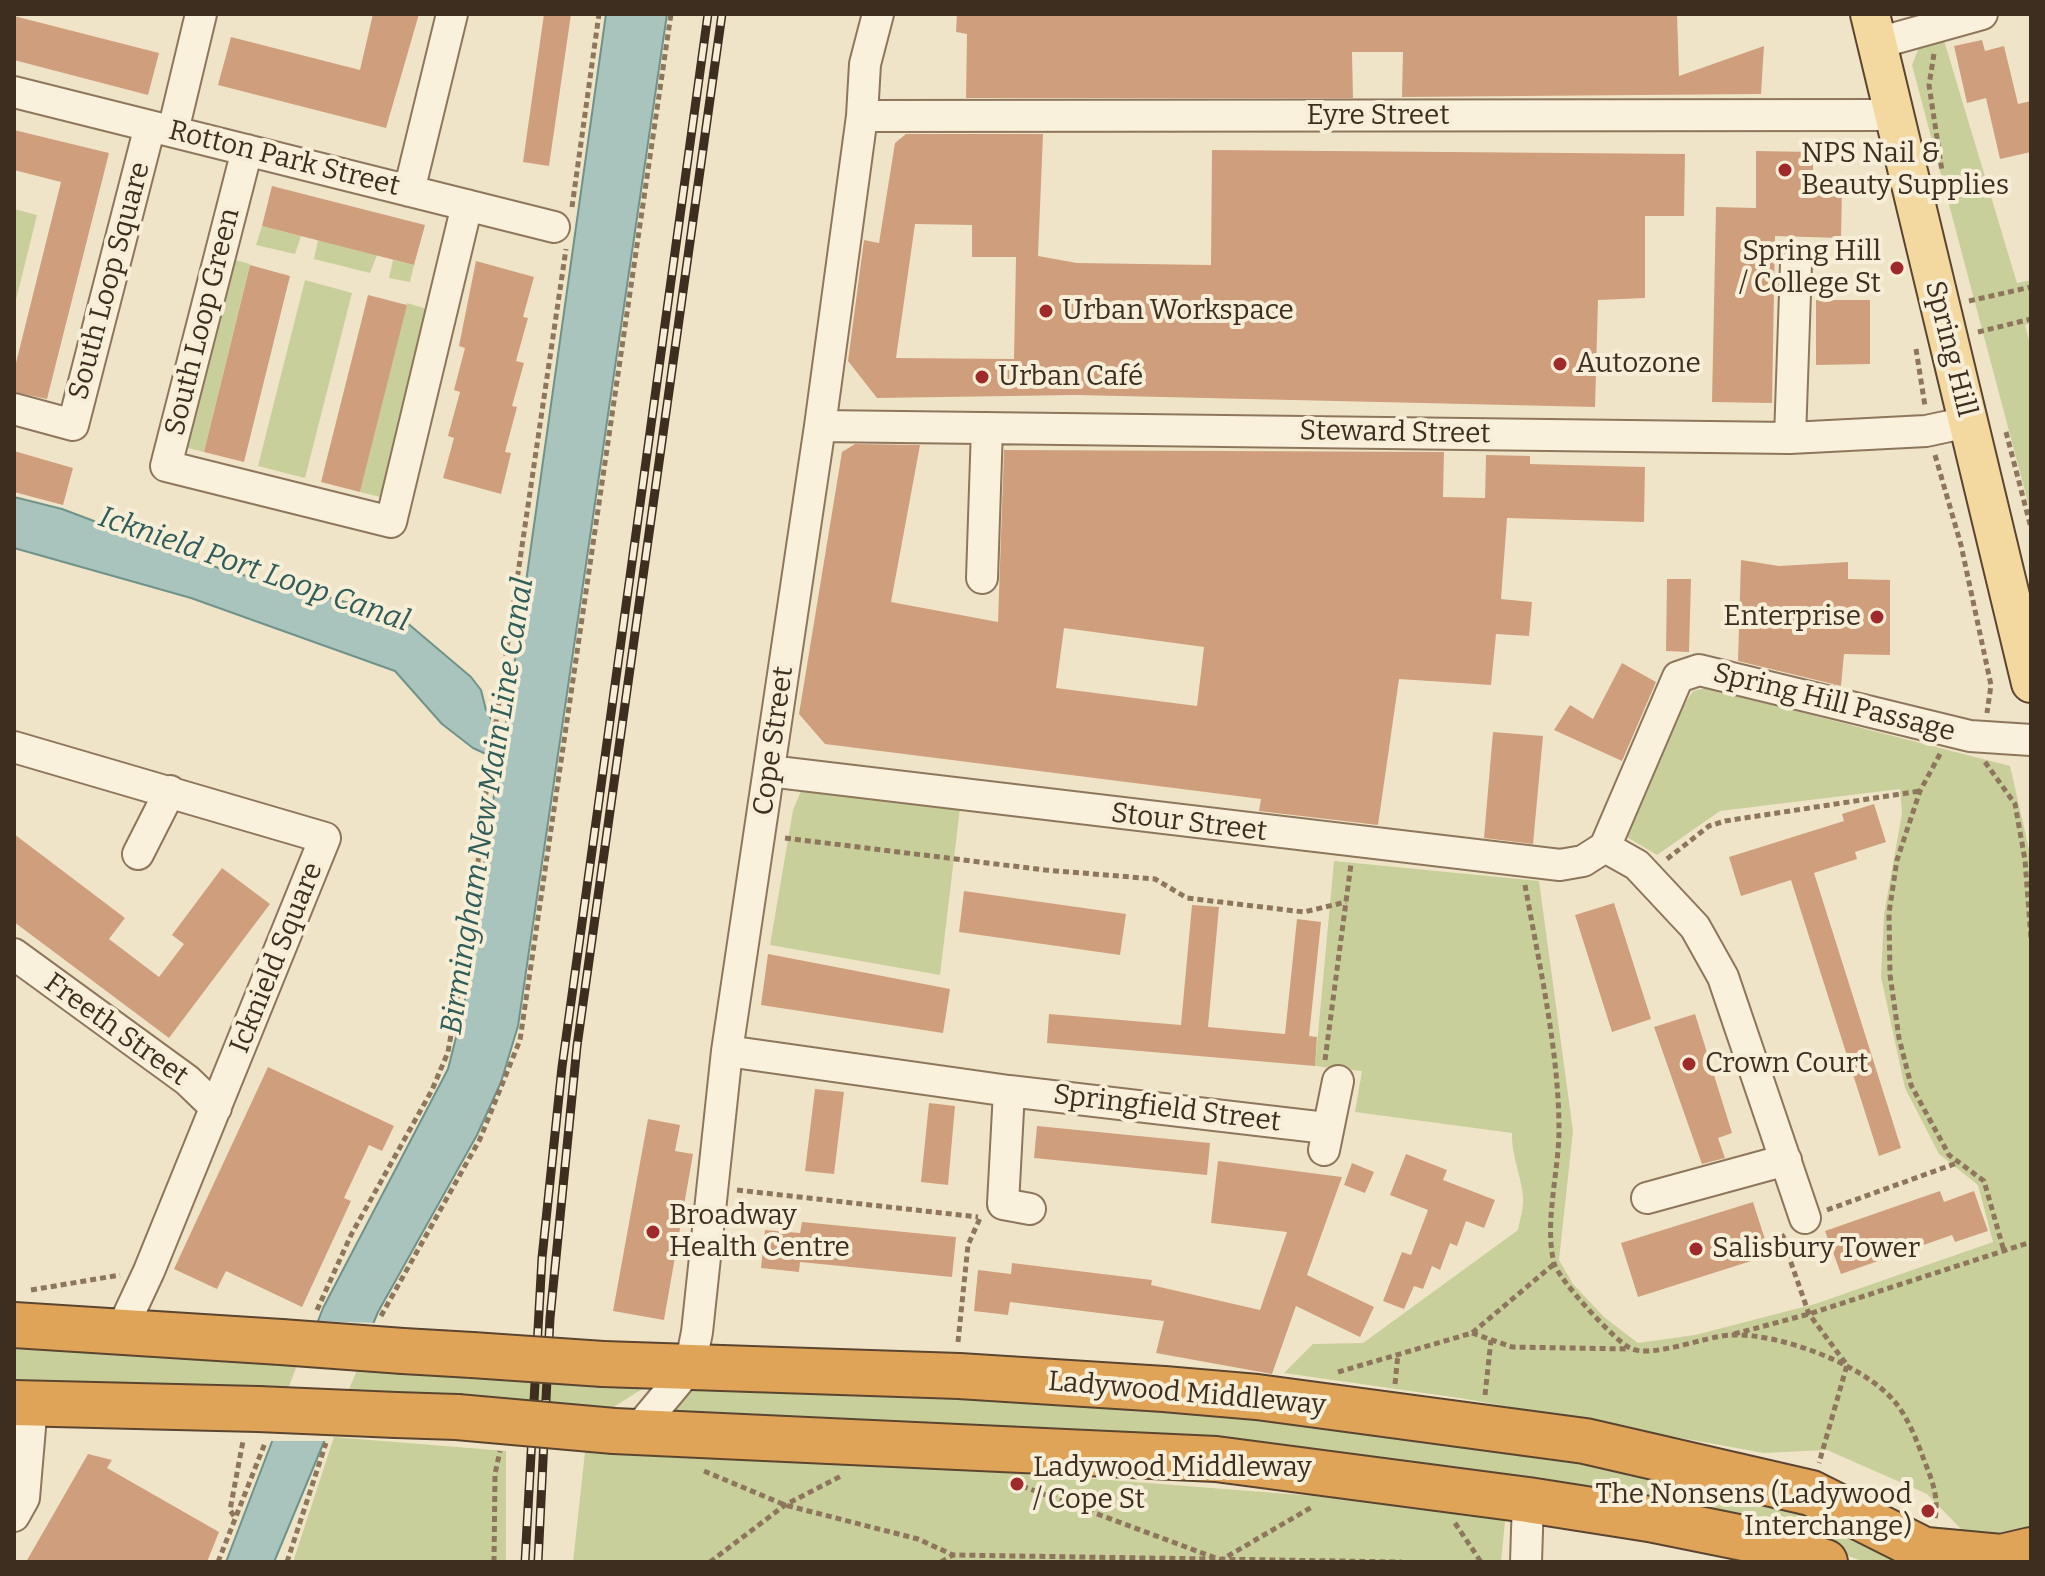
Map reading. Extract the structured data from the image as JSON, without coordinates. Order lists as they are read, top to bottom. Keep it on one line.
{"streets":{"highway":["Ladywood Middleway"],"main road":["Spring Hill"],"street":["Eyre Street","Rotton Park Street","South Loop Square","South Loop Green","Steward Street","Spring Hill Passage","Cope Street","Stour Street","Icknield Square","Freeth Street","Springfield Street"]},"crossings":[["Eyre Street","Spring Hill"],["Eyre Street","Cope Street"],["Rotton Park Street","South Loop Square"],["Rotton Park Street","South Loop Green"],["Spring Hill","Steward Street"],["Steward Street","Cope Street"],["Spring Hill Passage","Stour Street"],["Cope Street","Stour Street"],["Cope Street","Springfield Street"],["Cope Street","Ladywood Middleway"],["Icknield Square","Freeth Street"]],"water":["Icknield Port Loop Canal","Birmingham New Main Line Canal"],"places":["NPS Nail & Beauty Supplies","Spring Hill / College St","Urban Workspace","Autozone","Urban Café","Enterprise","Crown Court","Broadway Health Centre","Salisbury Tower","Ladywood Middleway / Cope St","The Nonsens (Ladywood Interchange)"]}
